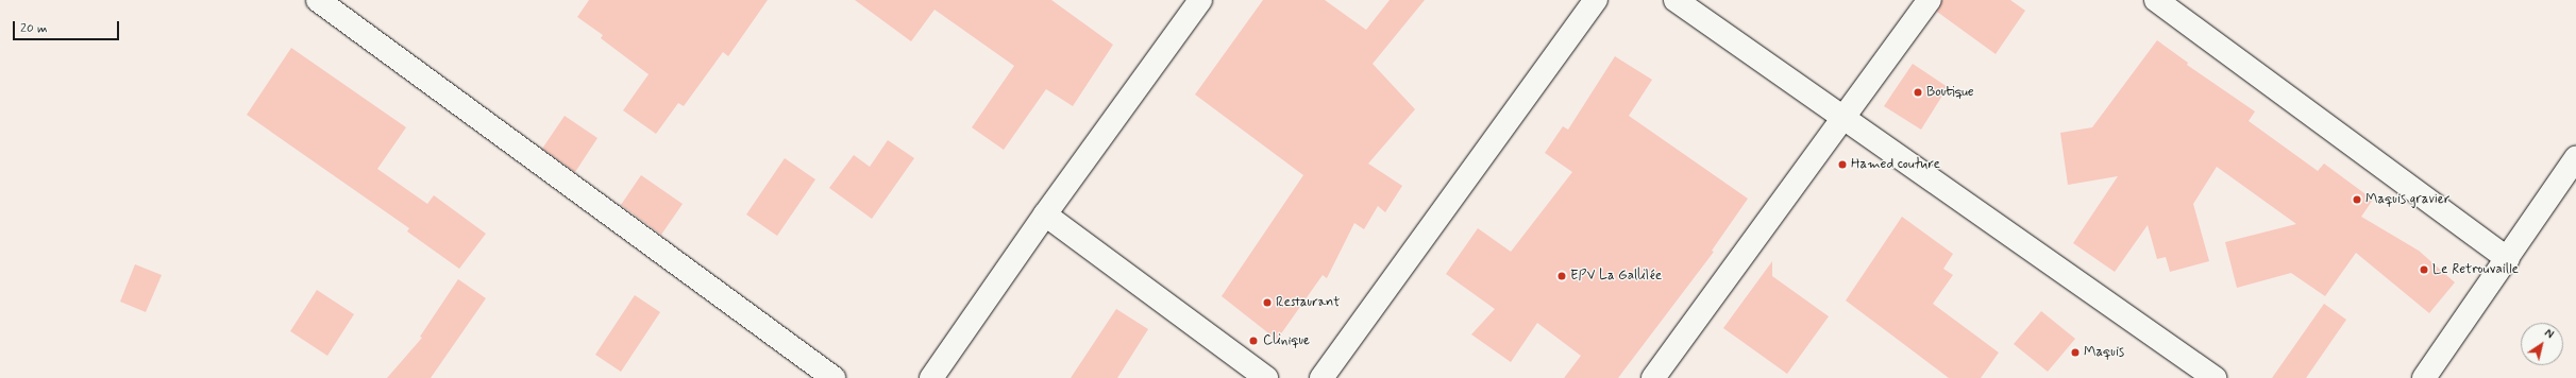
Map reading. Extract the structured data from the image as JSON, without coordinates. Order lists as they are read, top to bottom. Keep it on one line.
{"places":["Boutique","Hamed couture","Maquis gravier","Le Retrouvaille","EPV La Gallilée","Restaurant","Clinique","Maquis"],"scale_bar":"20 m","north":"top right"}
